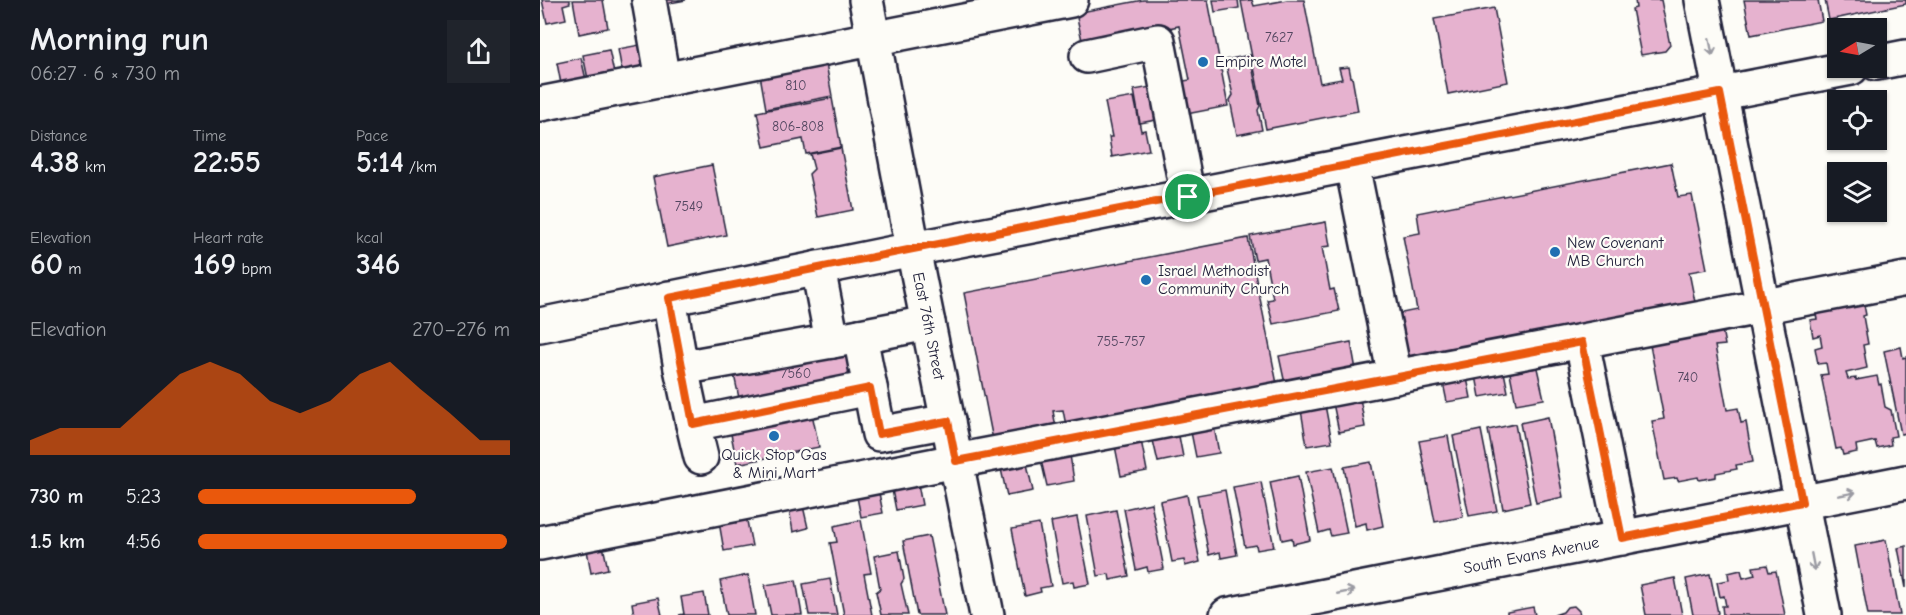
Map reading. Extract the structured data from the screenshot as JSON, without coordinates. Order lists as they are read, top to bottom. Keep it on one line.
{"streets":{"street":["East 76th Street","South Evans Avenue"]},"places":["Empire Motel","New Covenant MB Church","Israel Methodist Community Church","Quick Stop Gas & Mini Mart"],"house_numbers":["7627","810","806-808","7549","755-757","7560","740"],"north":"left","page":{"heading":["Morning run","06:27 · 6 × 730 m"],"stats":[["Distance","4.38 km"],["Time","22:55"],["Pace","5:14 /km"],["Elevation","60 m"],["Heart rate","169 bpm"],["kcal","346"]],"chart":["Elevation","270–276 m"],"list":[{"name":"730 m","note":"5:23"},{"name":"1.5 km","note":"4:56"}]}}
